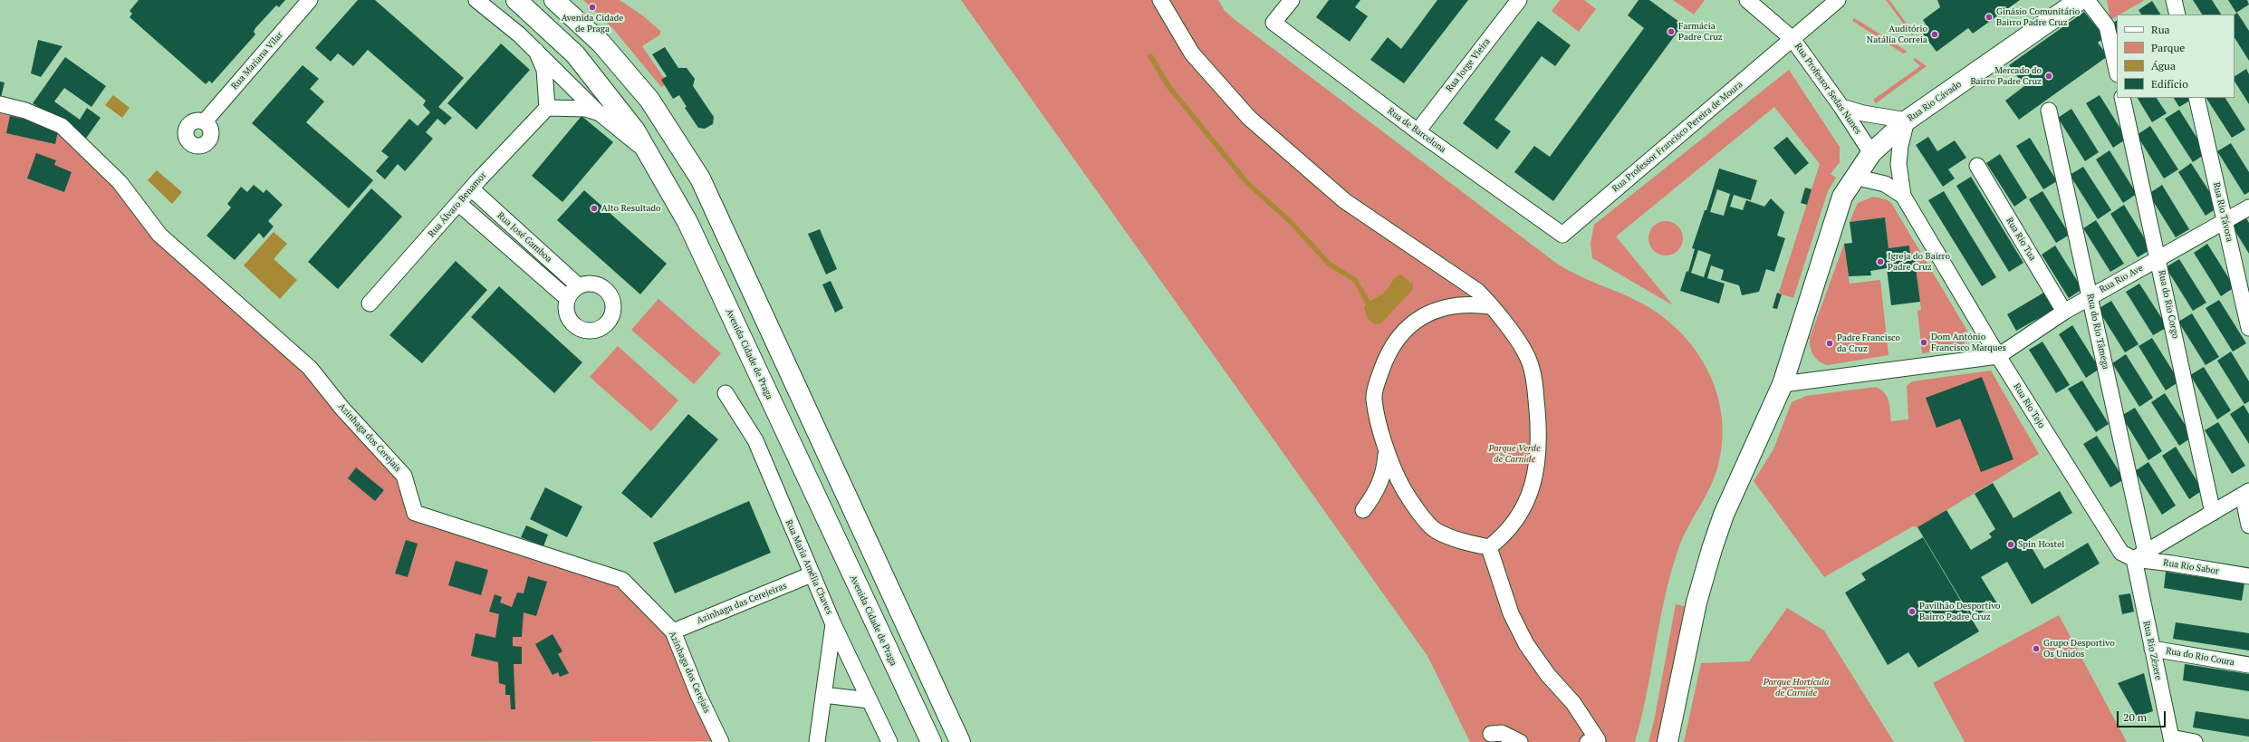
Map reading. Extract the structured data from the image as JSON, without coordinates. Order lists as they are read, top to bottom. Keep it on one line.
{"streets":{"main road":["Rua Rio Cávado","Avenida Cidade de Praga"],"street":["Rua Mariana Vilar","Rua Jorge Vieira","Rua Professor Sedas Nunes","Rua de Barcelona","Rua Professor Francisco Pereira de Moura","Rua Álvaro Benamor","Rua Rio Távora","Rua José Gamboa","Rua Rio Tua","Rua Rio Ave","Rua do Rio Corgo","Rua do Rio Tâmega","Rua Rio Tejo","Azinhaga dos Cerejais","Rua Maria Amélia Chaves","Rua Rio Sabor","Azinhaga das Cerejeiras","Rua Rio Zêzere","Rua do Rio Coura"]},"crossings":[["Rua Jorge Vieira","Rua de Barcelona"],["Rua Professor Sedas Nunes","Rua Rio Cávado"],["Rua Professor Sedas Nunes","Rua Professor Francisco Pereira de Moura"],["Rua Rio Cávado","Rua Rio Tejo"],["Rua de Barcelona","Rua Professor Francisco Pereira de Moura"],["Rua Álvaro Benamor","Rua José Gamboa"],["Rua Rio Távora","Rua Rio Ave"],["Rua Rio Tua","Rua Rio Ave"],["Rua Rio Ave","Rua do Rio Corgo"],["Rua Rio Ave","Rua do Rio Tâmega"],["Rua Rio Ave","Rua Rio Tejo"],["Rua do Rio Tâmega","Rua Rio Tejo"],["Rua do Rio Tâmega","Rua Rio Sabor"],["Rua do Rio Tâmega","Rua Rio Zêzere"],["Rua Rio Tejo","Rua Rio Sabor"],["Rua Rio Tejo","Rua Rio Zêzere"],["Azinhaga dos Cerejais","Azinhaga das Cerejeiras"],["Rua Maria Amélia Chaves","Azinhaga das Cerejeiras"],["Rua Rio Sabor","Rua Rio Zêzere"],["Rua Rio Zêzere","Rua do Rio Coura"]],"parks":["Parque Verde de Carnide","Parque Hortícula de Carnide"],"places":["Avenida Cidade de Praga","Ginásio Comunitário Bairro Padre Cruz","Farmácia Padre Cruz","Auditório Natália Correia","Mercado do Bairro Padre Cruz","Alto Resultado","Igreja do Bairro Padre Cruz","Dom António Francisco Marques","Padre Francisco da Cruz","Spin Hostel","Pavilhão Desportivo Bairro Padre Cruz","Grupo Desportivo Os Unidos"],"legend":["Rua","Parque","Água","Edifício"],"scale_bar":"20 m"}
